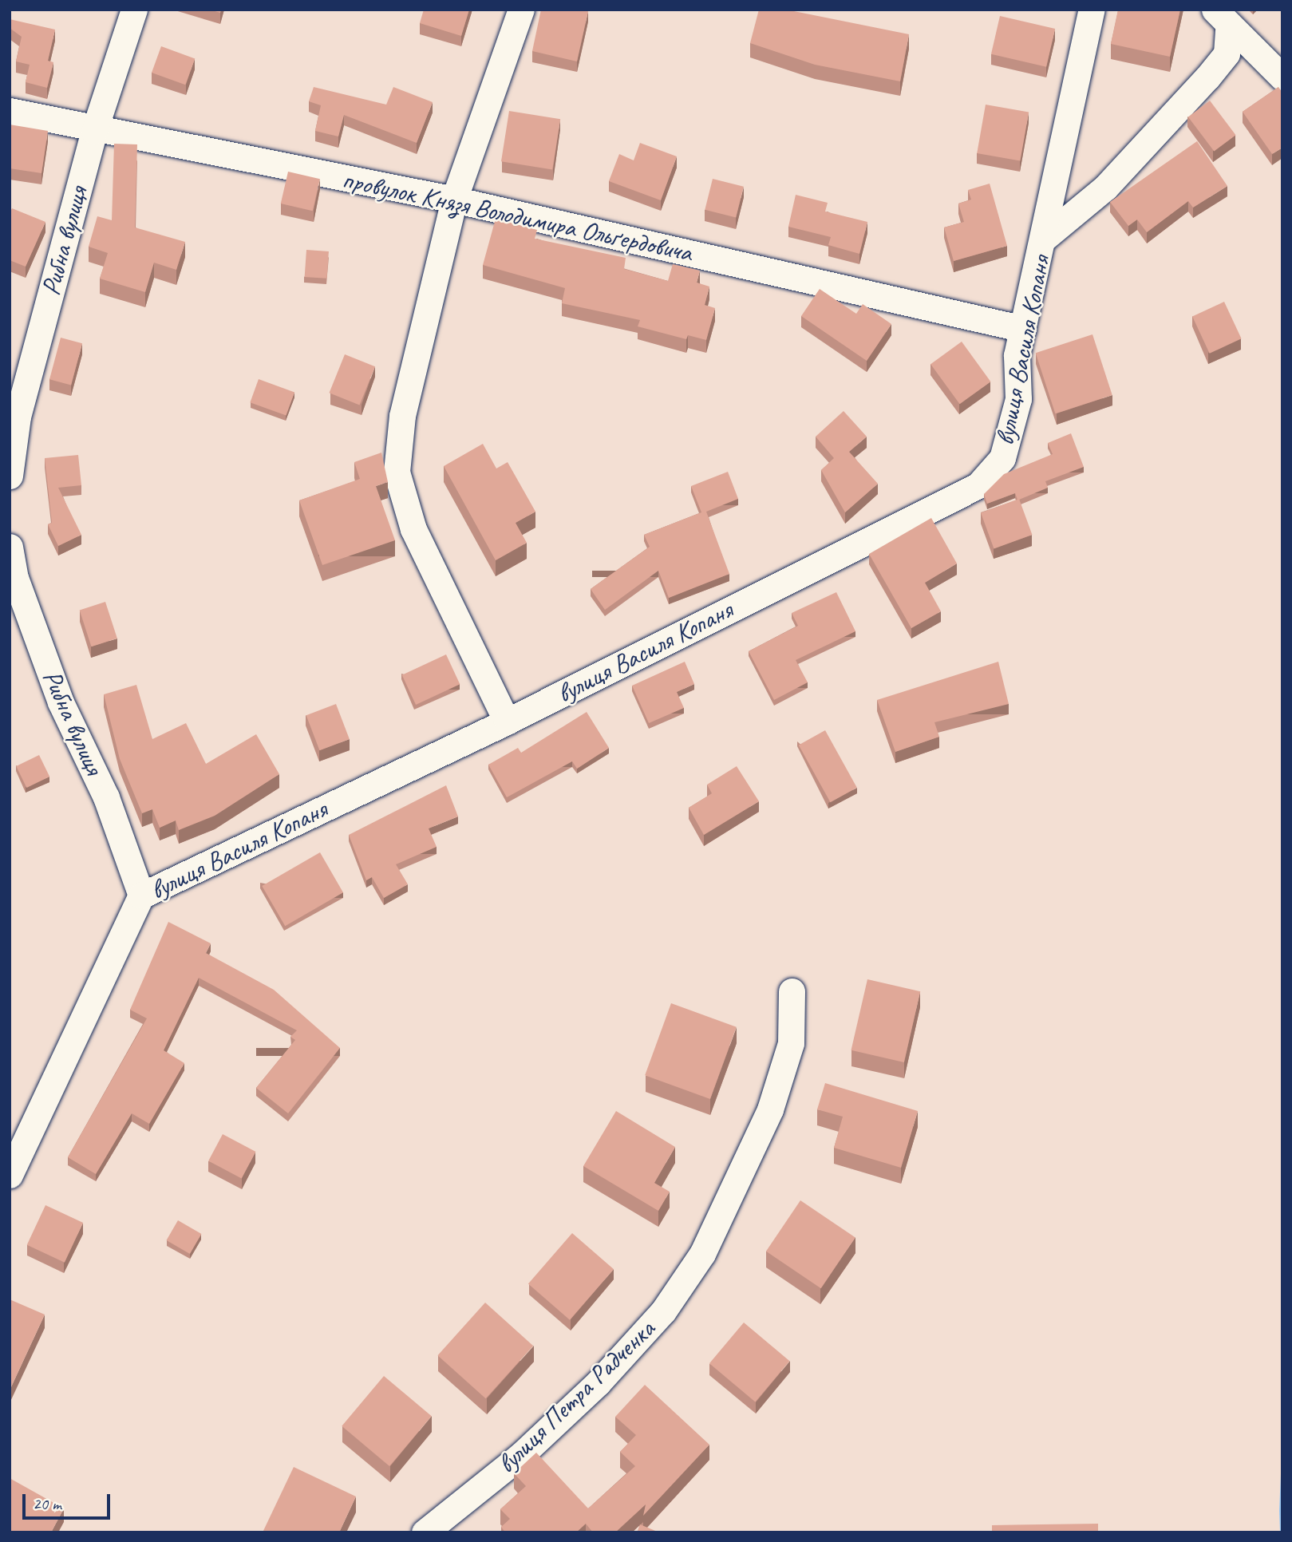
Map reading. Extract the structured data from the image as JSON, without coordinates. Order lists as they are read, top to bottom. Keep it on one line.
{"streets":{"street":["провулок Князя Володимира Ольґердовича","Рибна вулиця","вулиця Василя Копаня","вулиця Петра Радченка"]},"crossings":[["провулок Князя Володимира Ольґердовича","Рибна вулиця"],["провулок Князя Володимира Ольґердовича","вулиця Василя Копаня"],["Рибна вулиця","вулиця Василя Копаня"]],"scale_bar":"20 m"}
